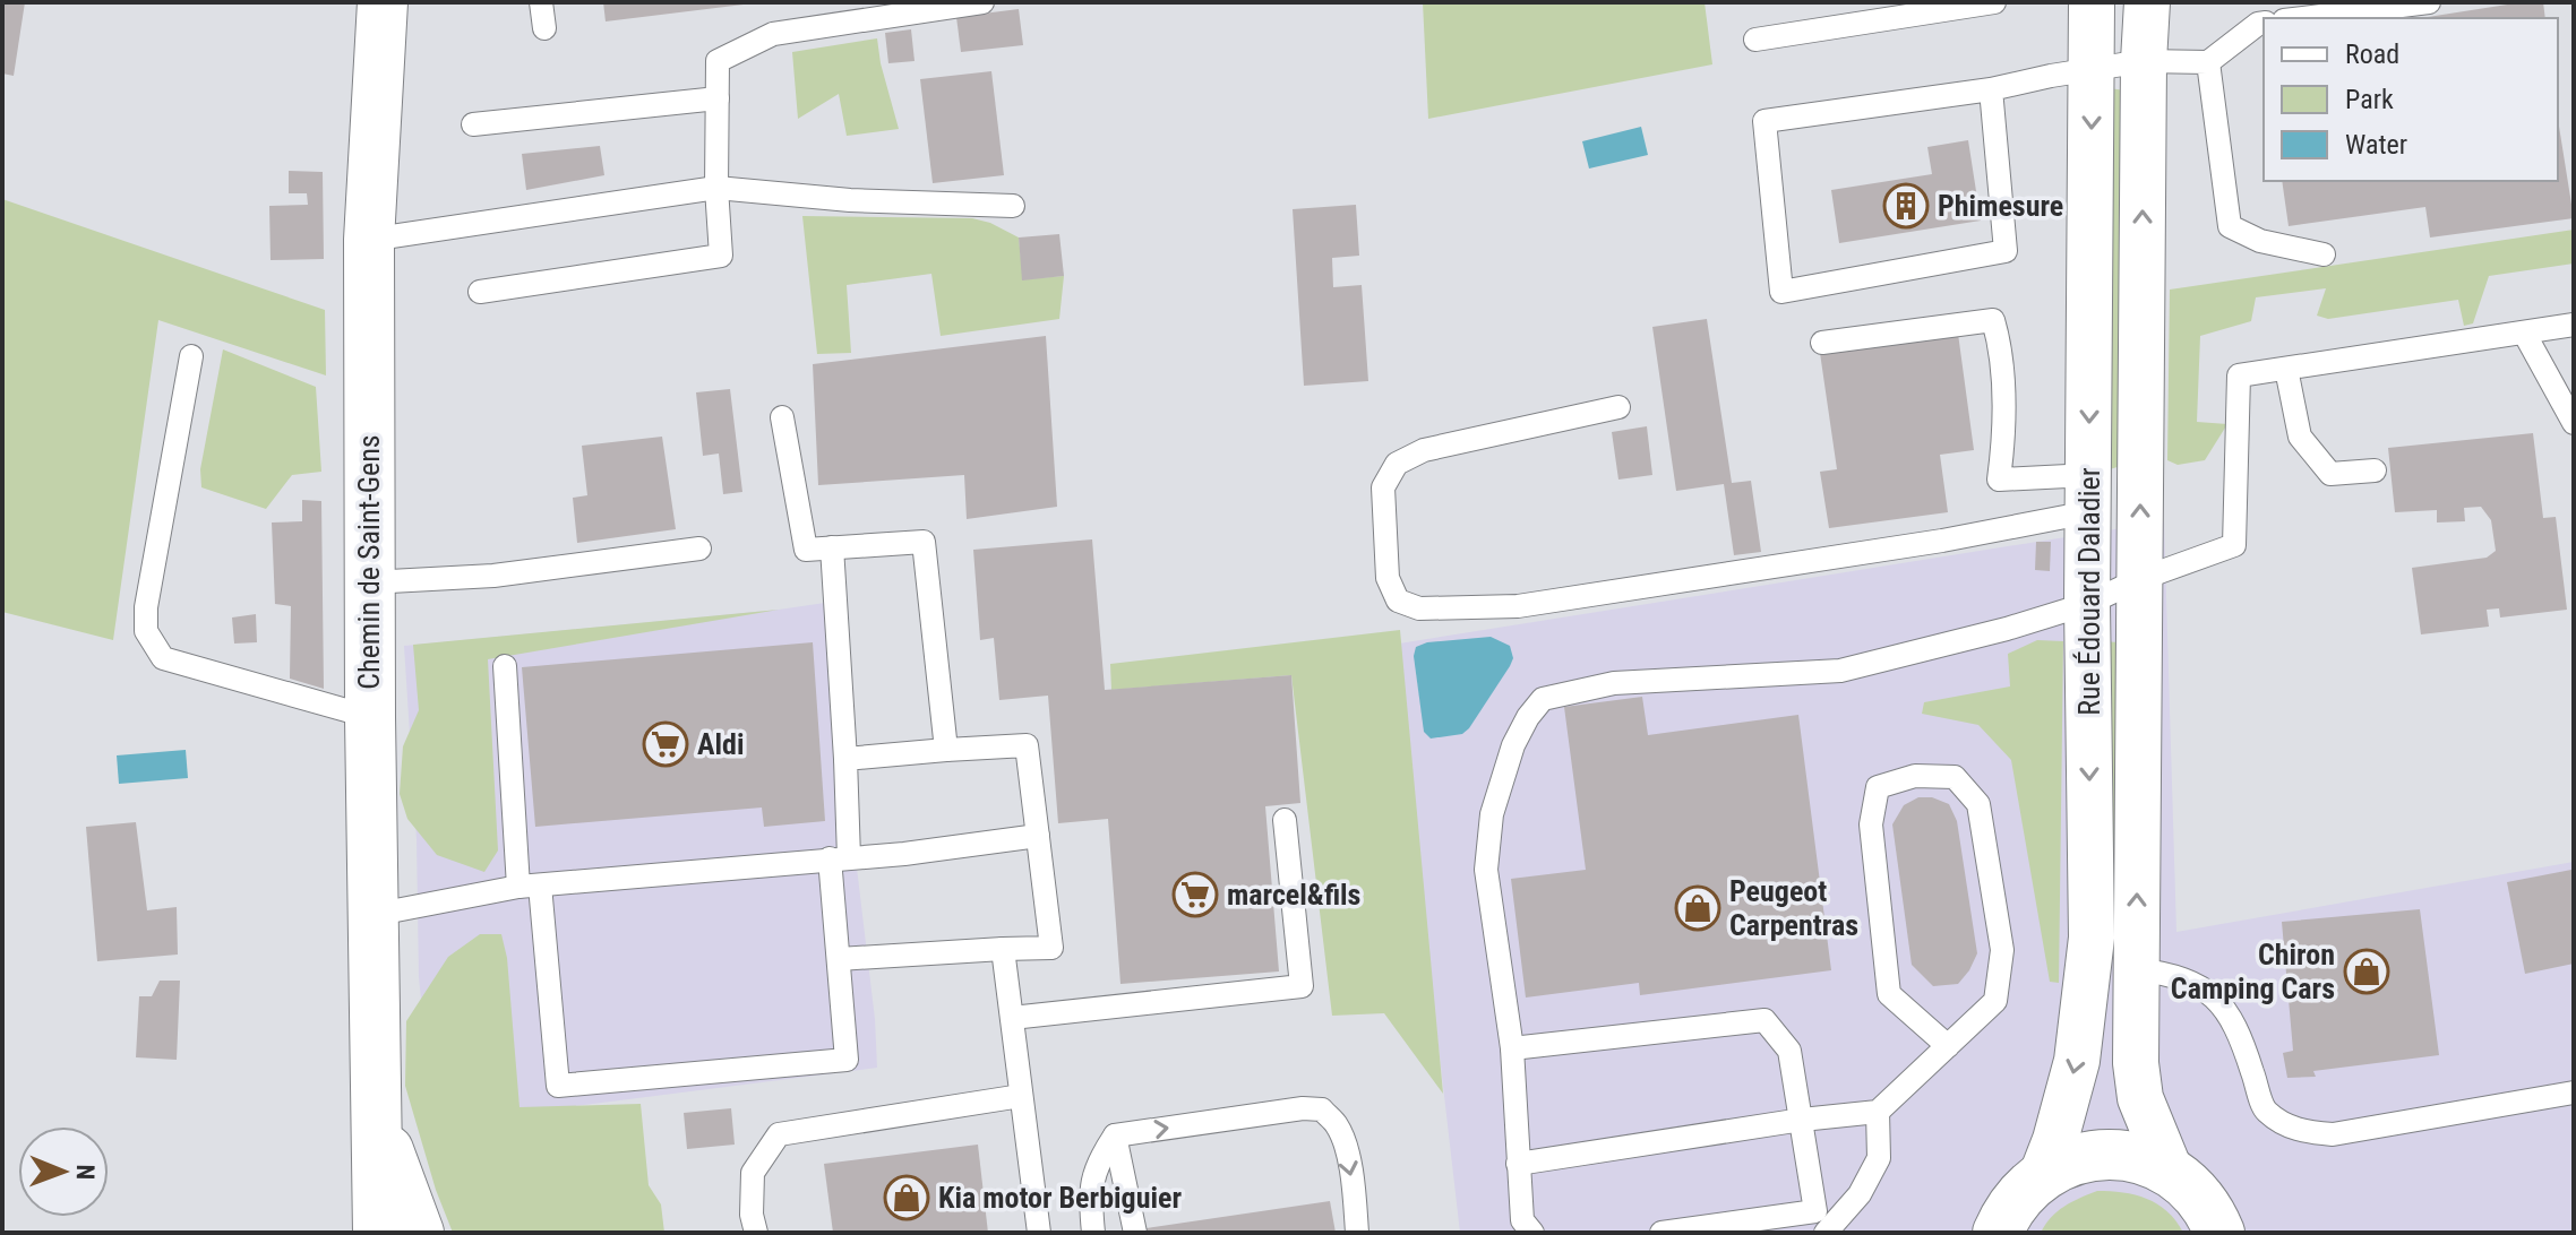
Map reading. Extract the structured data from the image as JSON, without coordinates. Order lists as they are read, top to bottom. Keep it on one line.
{"streets":{"main road":["Chemin de Saint-Gens"],"street":["Rue Édouard Daladier"]},"places":{"building":["Phimesure"],"supermarket":["Aldi","marcel&fils"],"shop":["Peugeot Carpentras","Chiron Camping Cars","Kia motor Berbiguier"]},"legend":["Road","Park","Water"],"north":"right"}
